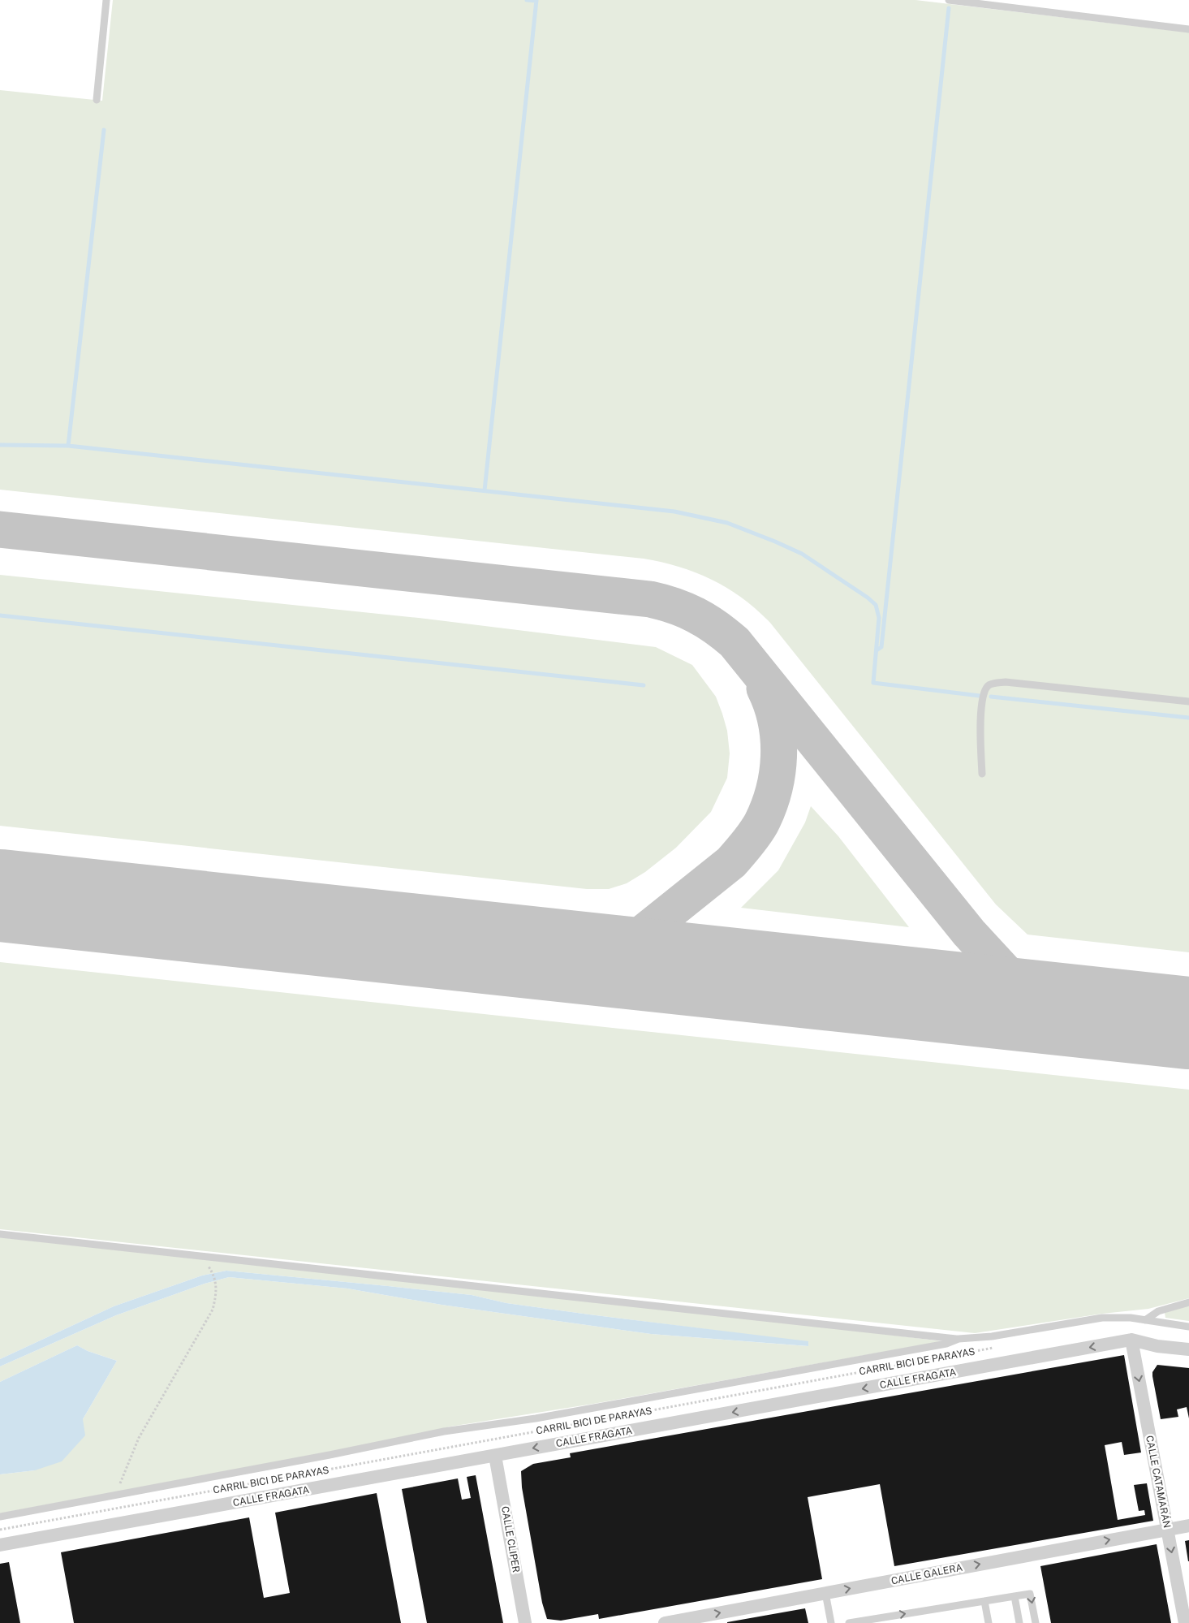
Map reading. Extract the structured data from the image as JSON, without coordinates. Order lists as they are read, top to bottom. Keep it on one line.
{"streets":{"street":["CALLE FRAGATA","CALLE CATAMARÁN","CALLE CLIPER","CALLE GALERA"],"path":["CARRIL BICI DE PARAYAS"]},"crossings":[["CALLE FRAGATA","CALLE CATAMARÁN"],["CALLE FRAGATA","CALLE CLIPER"],["CALLE CATAMARÁN","CALLE GALERA"]],"one_way":["CALLE FRAGATA","CALLE CATAMARÁN","CALLE GALERA"]}
